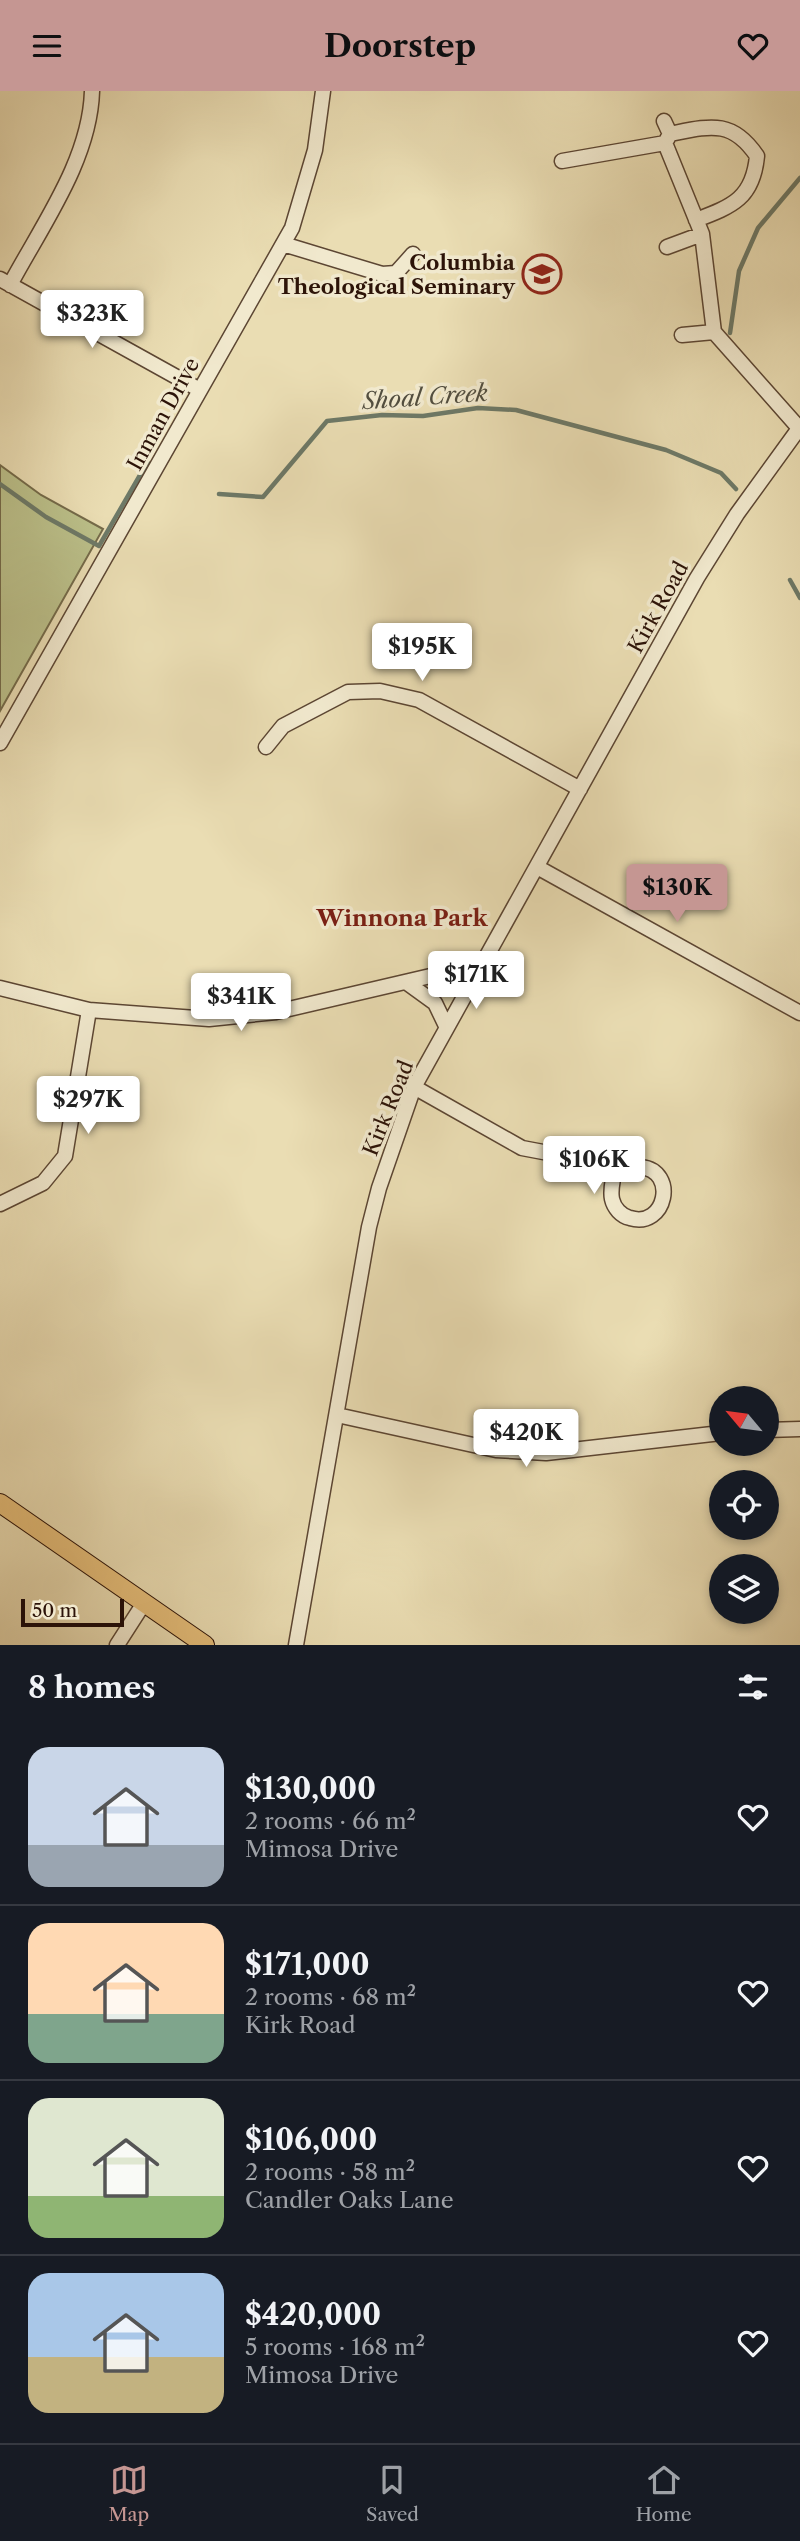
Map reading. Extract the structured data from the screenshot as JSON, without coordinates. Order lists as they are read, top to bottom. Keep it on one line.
{"streets":{"street":["Inman Drive","Kirk Road"]},"districts":["Winnona Park"],"water":["Shoal Creek"],"places":{"school or university":["Columbia Theological Seminary"]},"scale_bar":"50 m","north":"top left","page":{"header":"Doorstep","price":["$323K","$195K","$130K","$171K","$341K","$297K","$106K","$420K"],"scale":"50 m","heading":"8 homes","list":[{"name":"$130,000","note":"2 rooms · 66 m² · Mimosa Drive"},{"name":"$171,000","note":"2 rooms · 68 m² · Kirk Road"},{"name":"$106,000","note":"2 rooms · 58 m² · Candler Oaks Lane"},{"name":"$420,000","note":"5 rooms · 168 m² · Mimosa Drive"}],"tabs":["Map","Saved","Home"]}}
